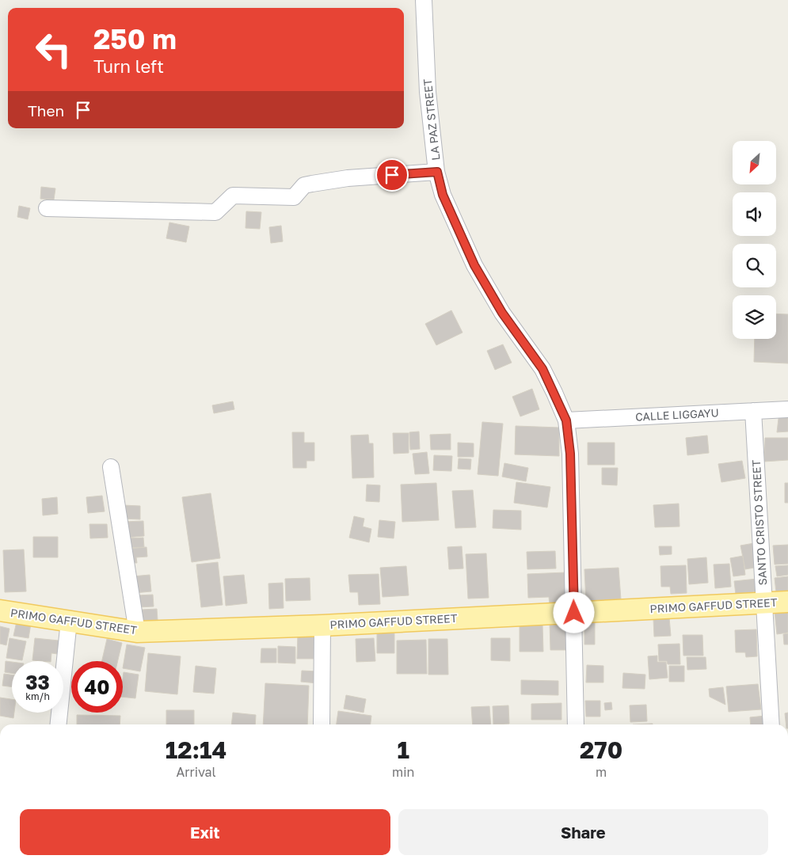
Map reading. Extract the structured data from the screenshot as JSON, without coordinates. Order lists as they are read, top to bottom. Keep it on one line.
{"streets":{"main road":["PRIMO GAFFUD STREET"],"street":["LA PAZ STREET","CALLE LIGGAYU","SANTO CRISTO STREET"]},"crossings":[["LA PAZ STREET","CALLE LIGGAYU"],["LA PAZ STREET","PRIMO GAFFUD STREET"],["CALLE LIGGAYU","SANTO CRISTO STREET"],["SANTO CRISTO STREET","PRIMO GAFFUD STREET"]],"north":"bottom left","page":{"turn":["250 m","Turn left"],"then":"Then","speed":"33 km/h","limit":"40","eta":["12:14","Arrival","1","min","270","m"],"buttons":["Exit","Share"]}}
